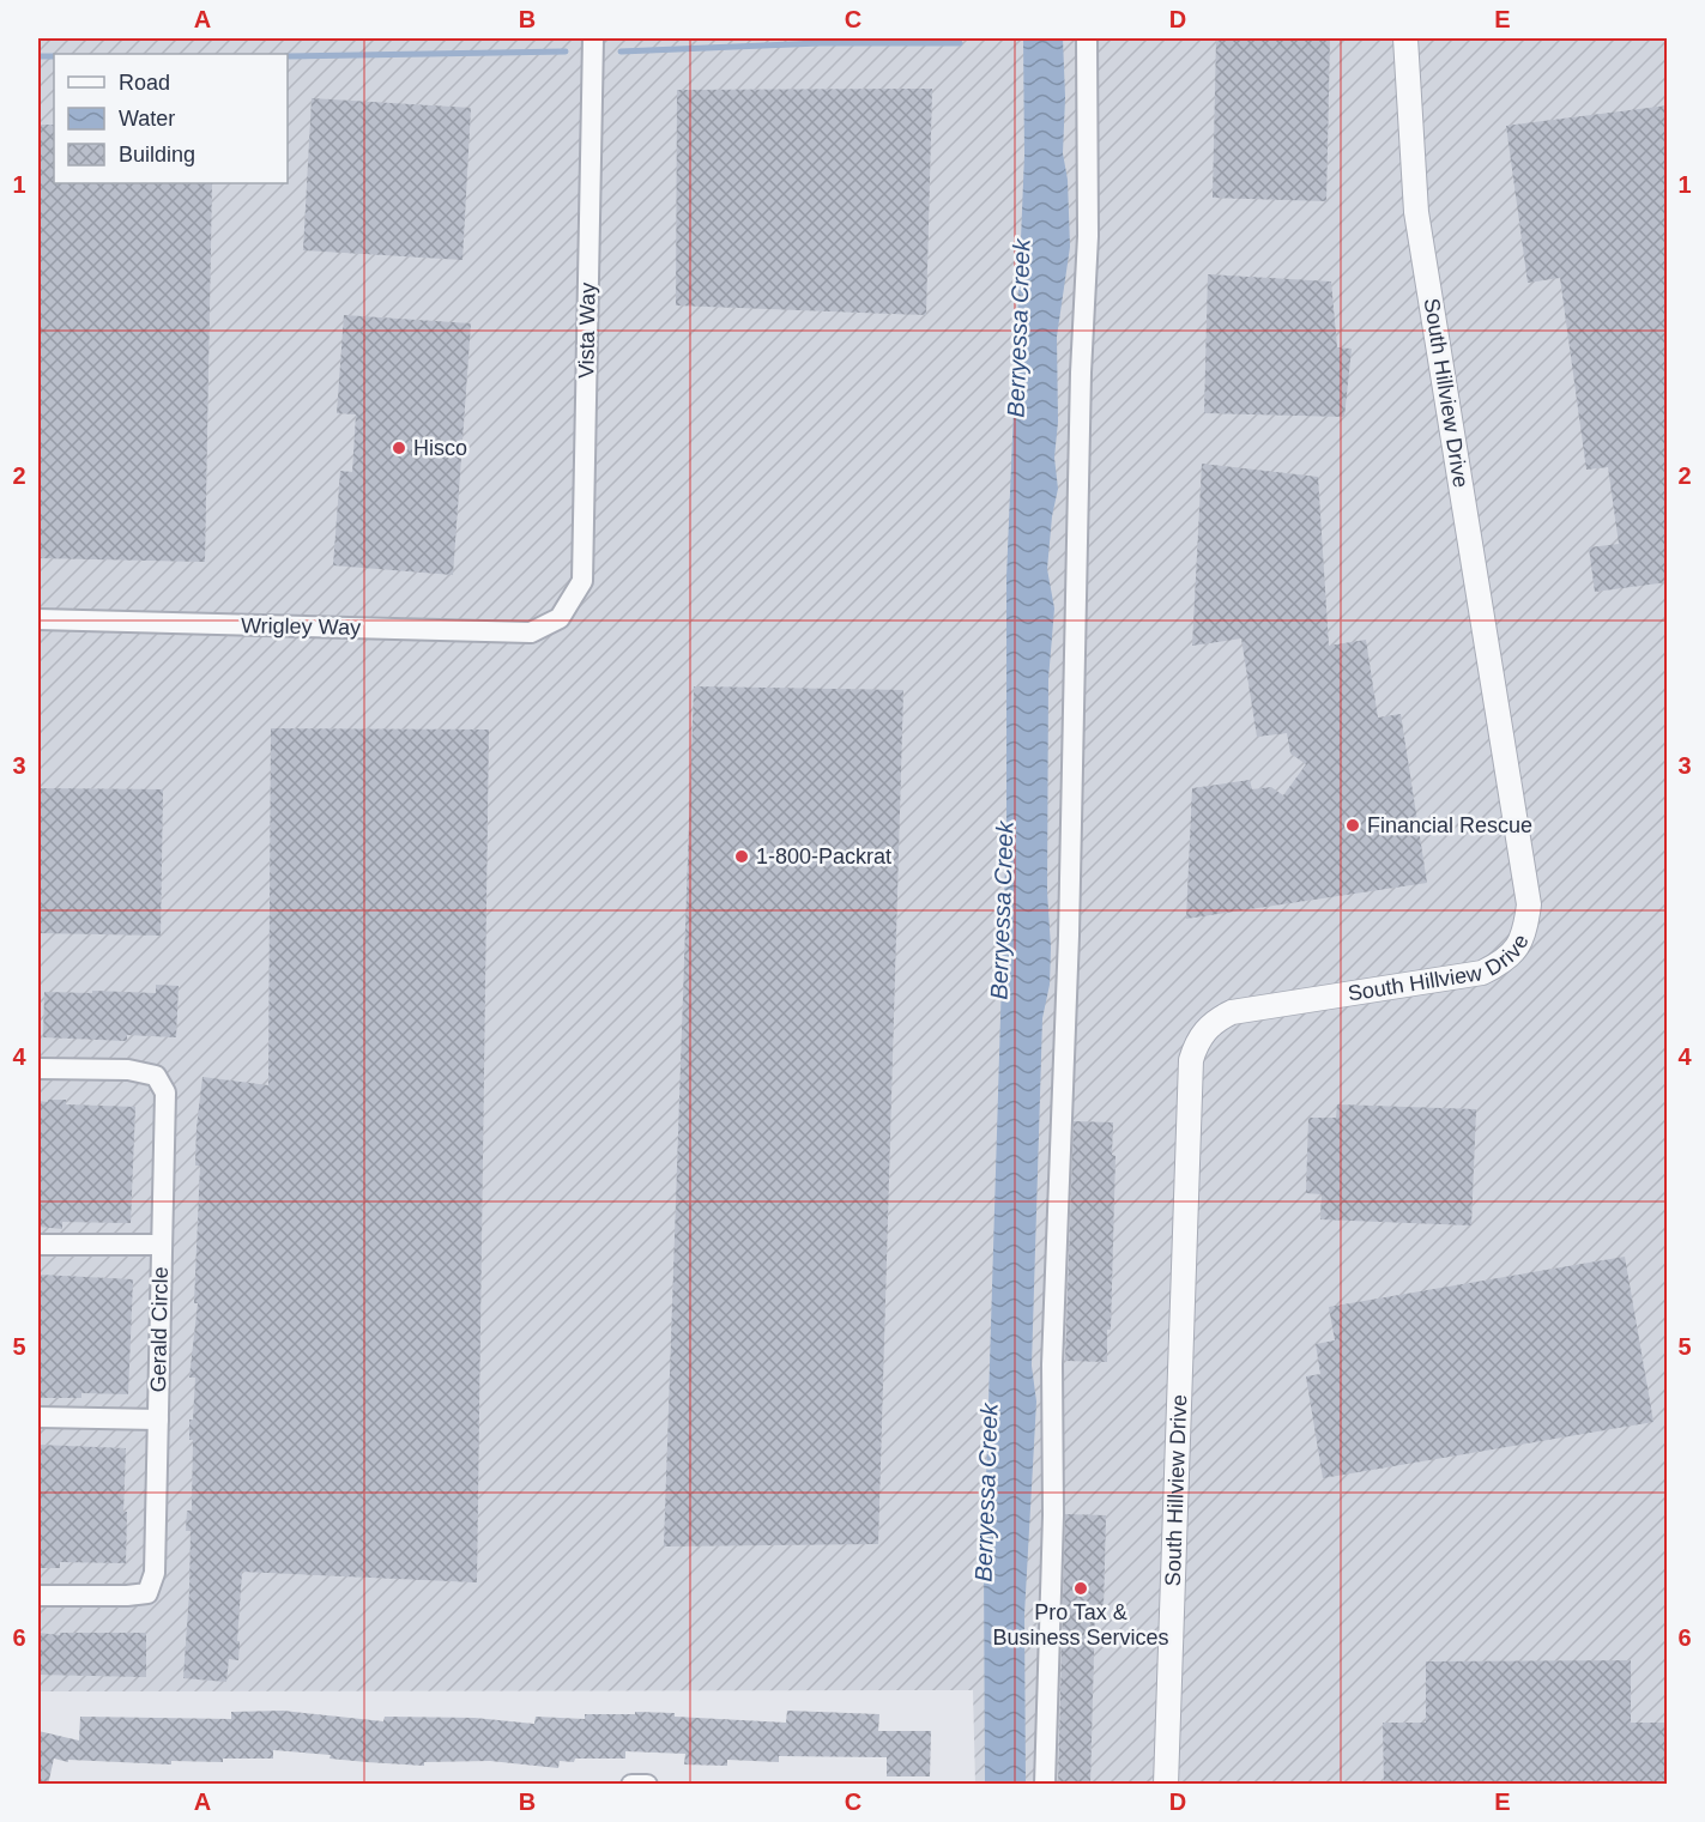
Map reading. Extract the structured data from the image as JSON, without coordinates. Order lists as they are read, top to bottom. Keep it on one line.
{"streets":{"street":["Vista Way","South Hillview Drive","Wrigley Way","Gerald Circle"]},"crossings":[["Vista Way","Wrigley Way"]],"water":["Berryessa Creek"],"places":["Hisco","Financial Rescue","1-800-Packrat","Pro Tax & Business Services"],"legend":["Road","Water","Building"],"grid":{"columns":["A","B","C","D","E"],"rows":["1","2","3","4","5","6"]}}
